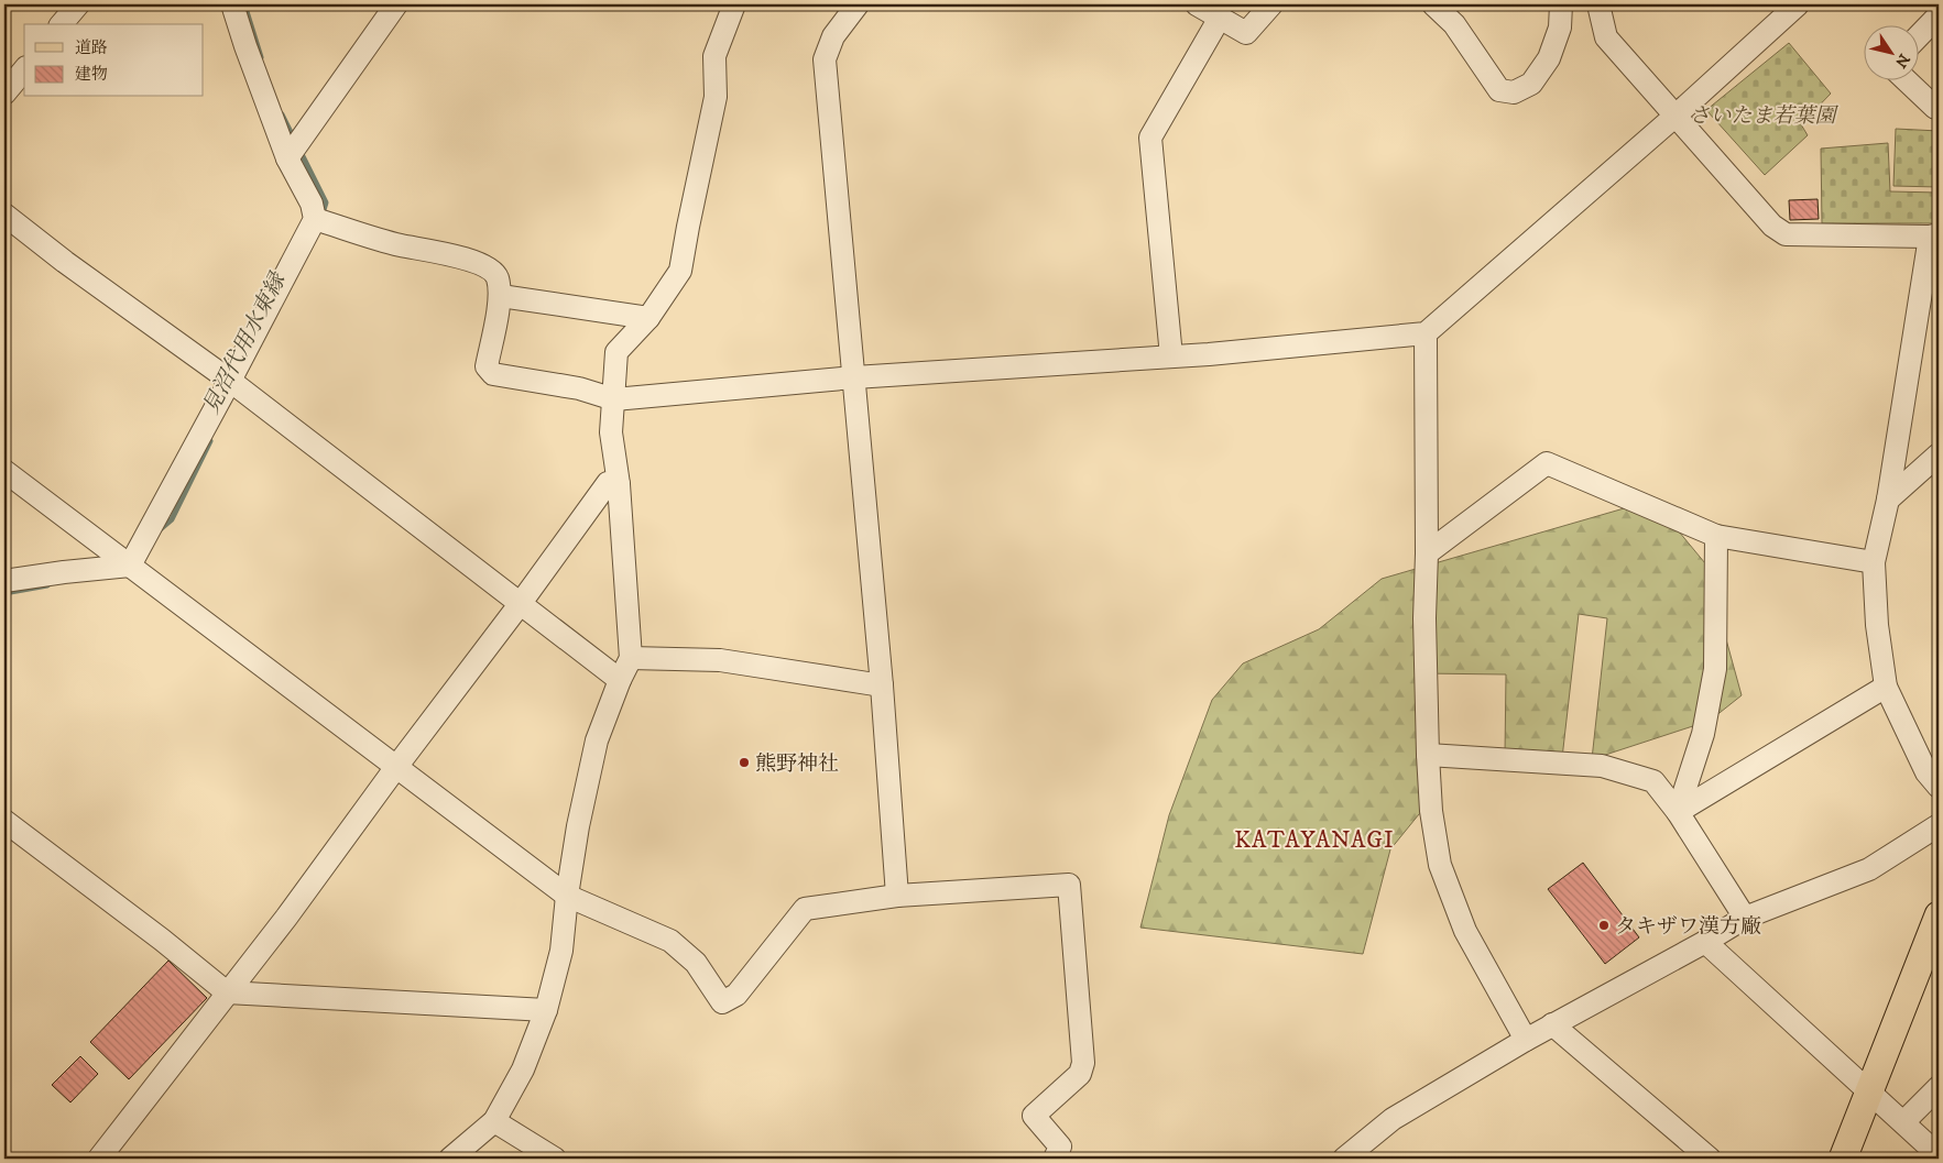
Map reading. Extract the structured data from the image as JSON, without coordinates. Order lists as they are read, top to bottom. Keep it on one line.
{"districts":["KATAYANAGI"],"water":["見沼代用水東縁"],"parks":["さいたま若葉園"],"places":["熊野神社","タキザワ漢方廠"],"legend":["道路","建物"],"north":"bottom right"}
